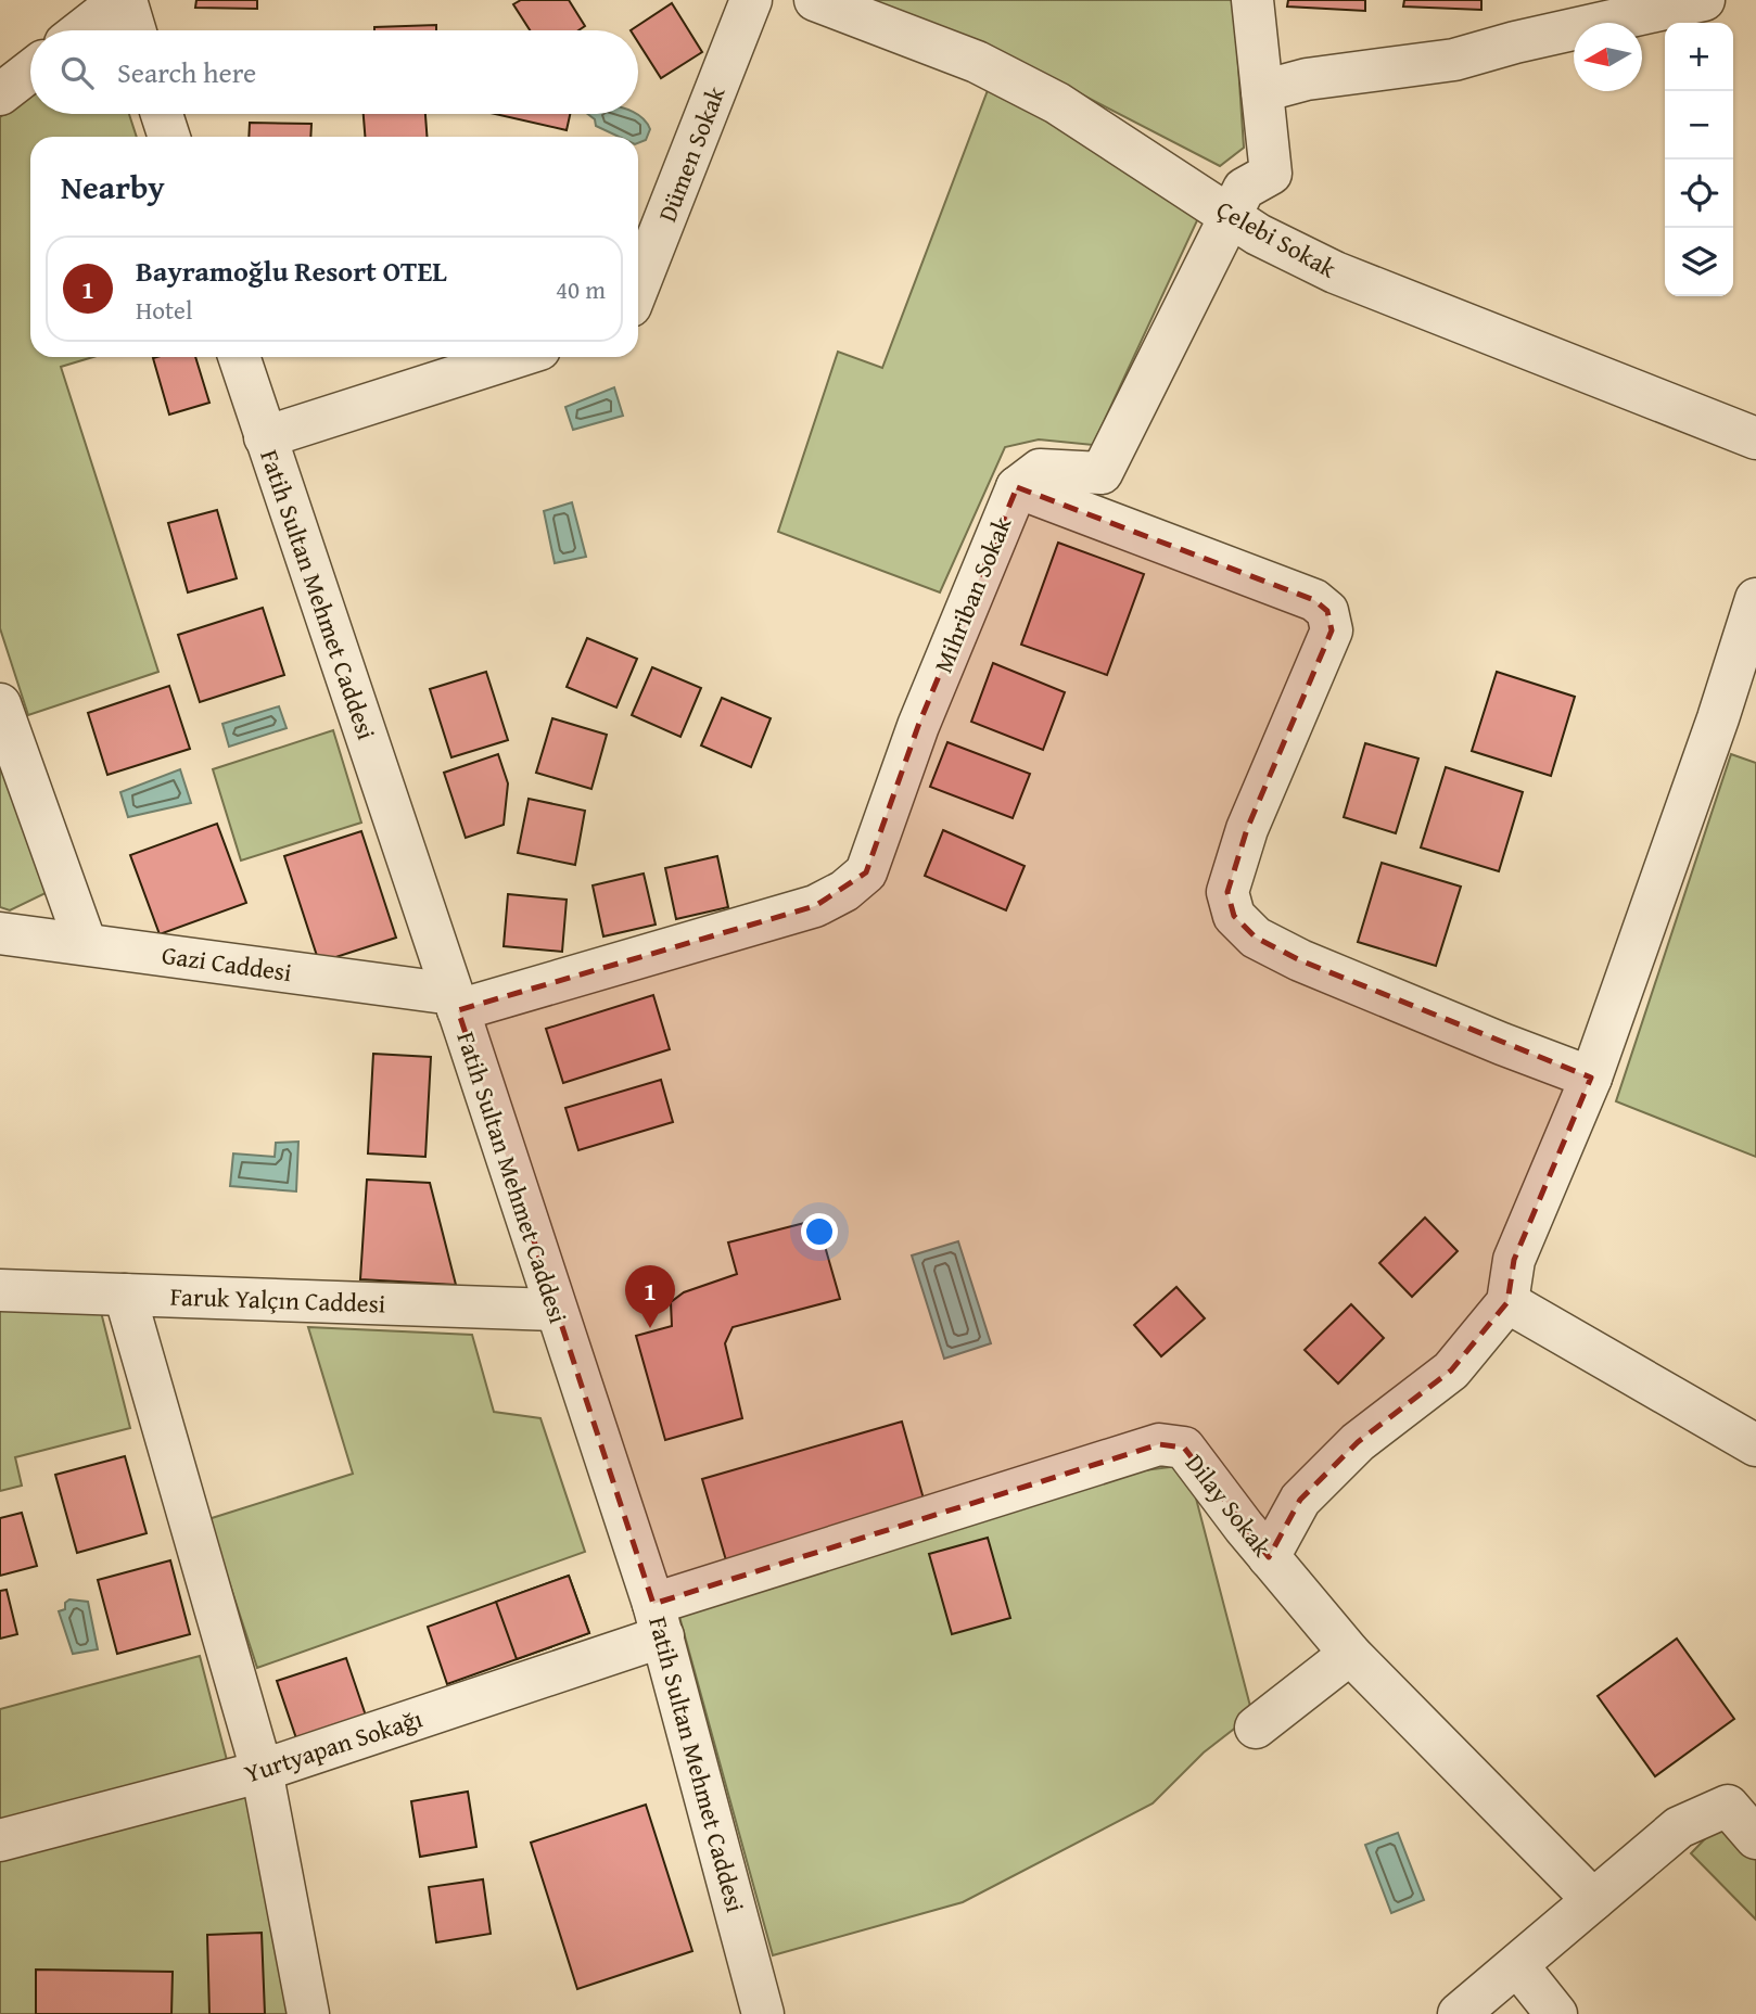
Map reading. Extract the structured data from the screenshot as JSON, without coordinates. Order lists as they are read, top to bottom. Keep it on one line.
{"streets":{"street":["Dümen Sokak","Çelebi Sokak","Fatih Sultan Mehmet Caddesi","Mihriban Sokak","Gazi Caddesi","Faruk Yalçın Caddesi","Dilay Sokak","Yurtyapan Sokağı"]},"crossings":[["Çelebi Sokak","Mihriban Sokak"],["Fatih Sultan Mehmet Caddesi","Mihriban Sokak"],["Fatih Sultan Mehmet Caddesi","Gazi Caddesi"],["Fatih Sultan Mehmet Caddesi","Faruk Yalçın Caddesi"],["Fatih Sultan Mehmet Caddesi","Dilay Sokak"],["Fatih Sultan Mehmet Caddesi","Yurtyapan Sokağı"],["Mihriban Sokak","Gazi Caddesi"],["Dilay Sokak","Yurtyapan Sokağı"]],"north":"left","page":{"map_buttons":["+","−"],"search":"Search here","heading":"Nearby","list":[{"mark":"1","name":"Bayramoğlu Resort OTEL","note":"Hotel","value":"40 m"}],"pins":"1"}}
